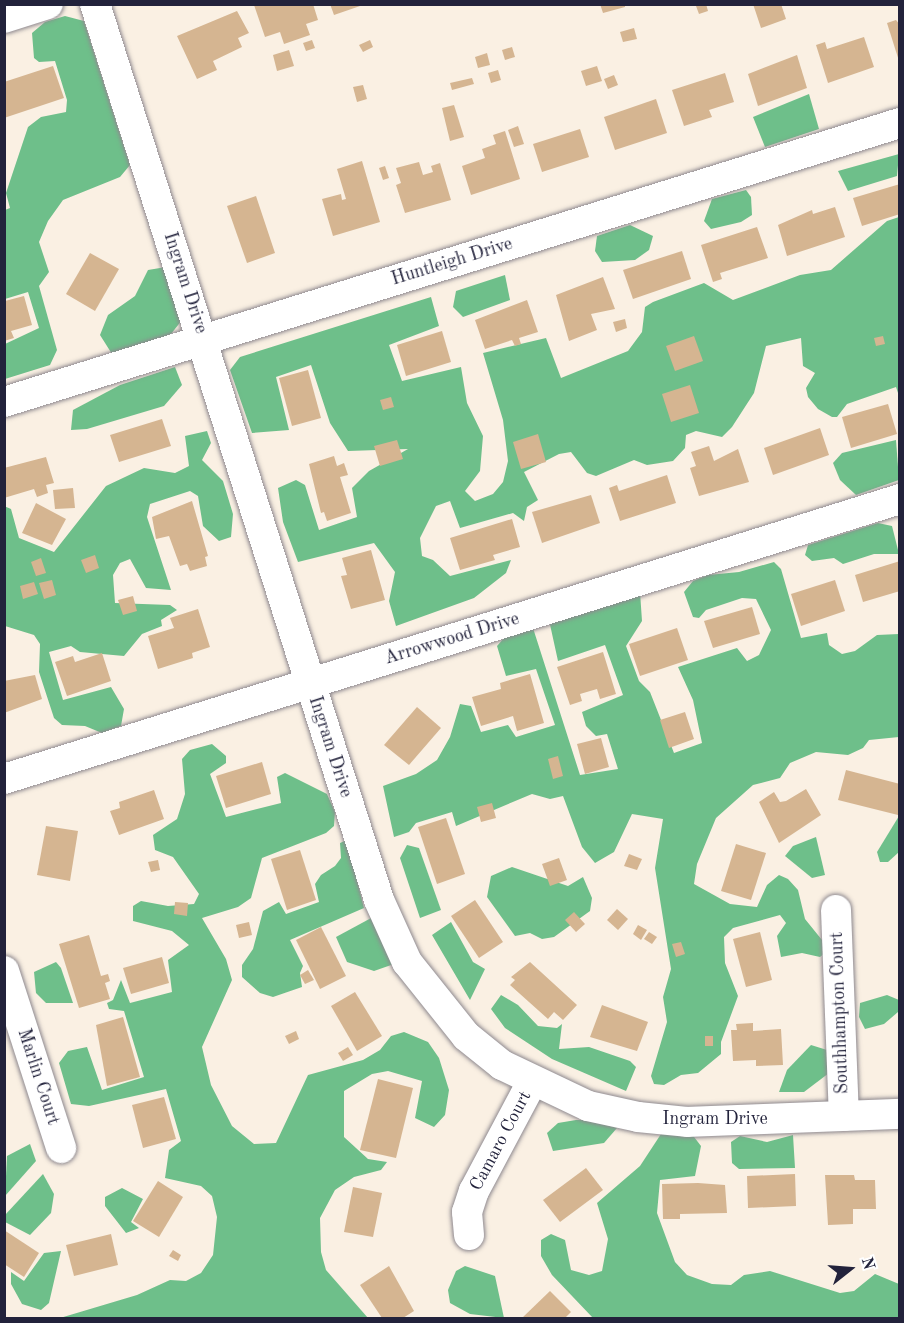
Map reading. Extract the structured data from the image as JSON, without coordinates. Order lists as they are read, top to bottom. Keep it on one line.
{"streets":{"street":["Huntleigh Drive","Ingram Drive","Arrowwood Drive","Southhampton Court","Marlin Court","Camaro Court"]},"crossings":[["Huntleigh Drive","Ingram Drive"],["Ingram Drive","Arrowwood Drive"],["Ingram Drive","Southhampton Court"],["Ingram Drive","Camaro Court"]],"north":"right"}
